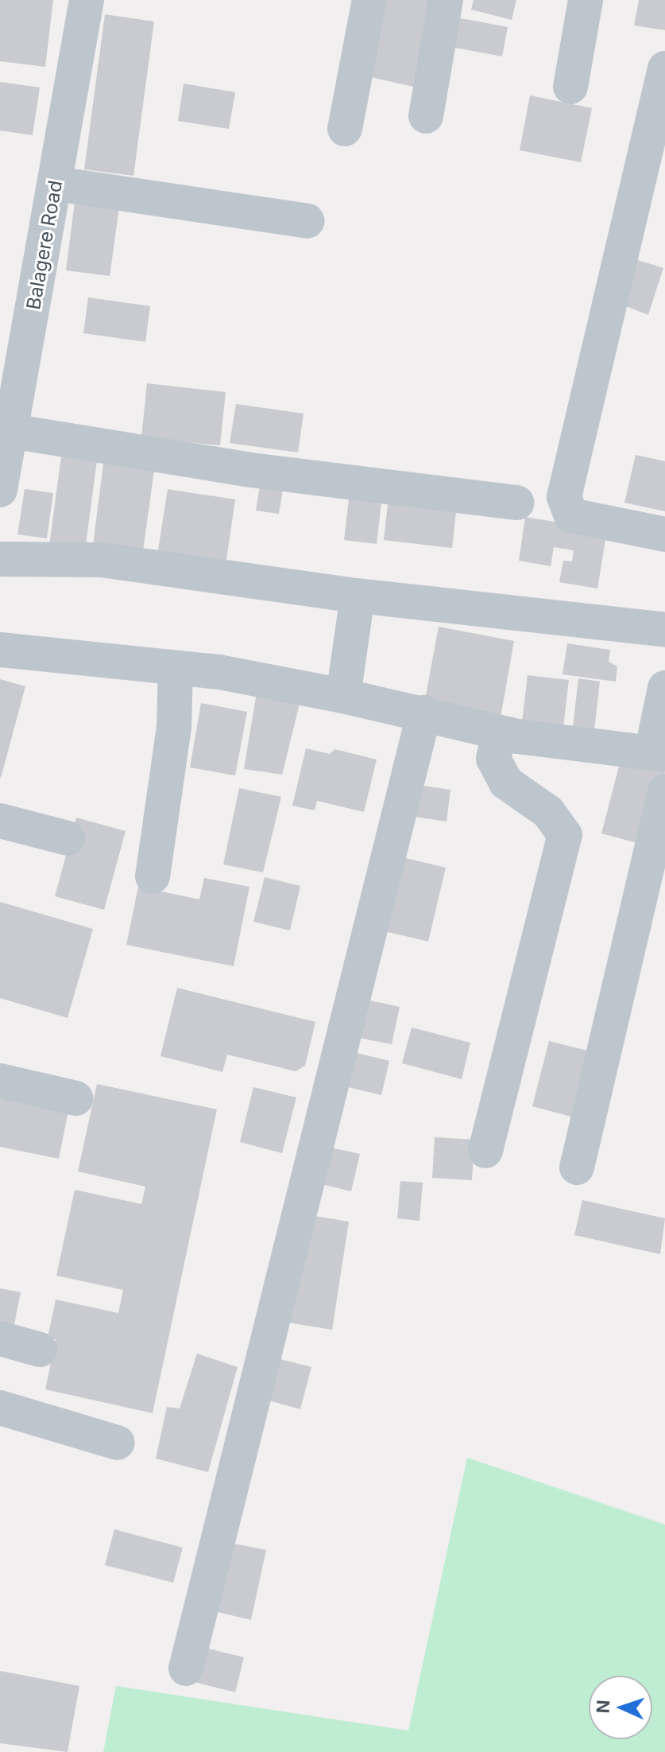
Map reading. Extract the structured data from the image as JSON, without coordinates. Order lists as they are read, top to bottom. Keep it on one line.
{"streets":{"street":["Balagere Road"]},"north":"left"}
